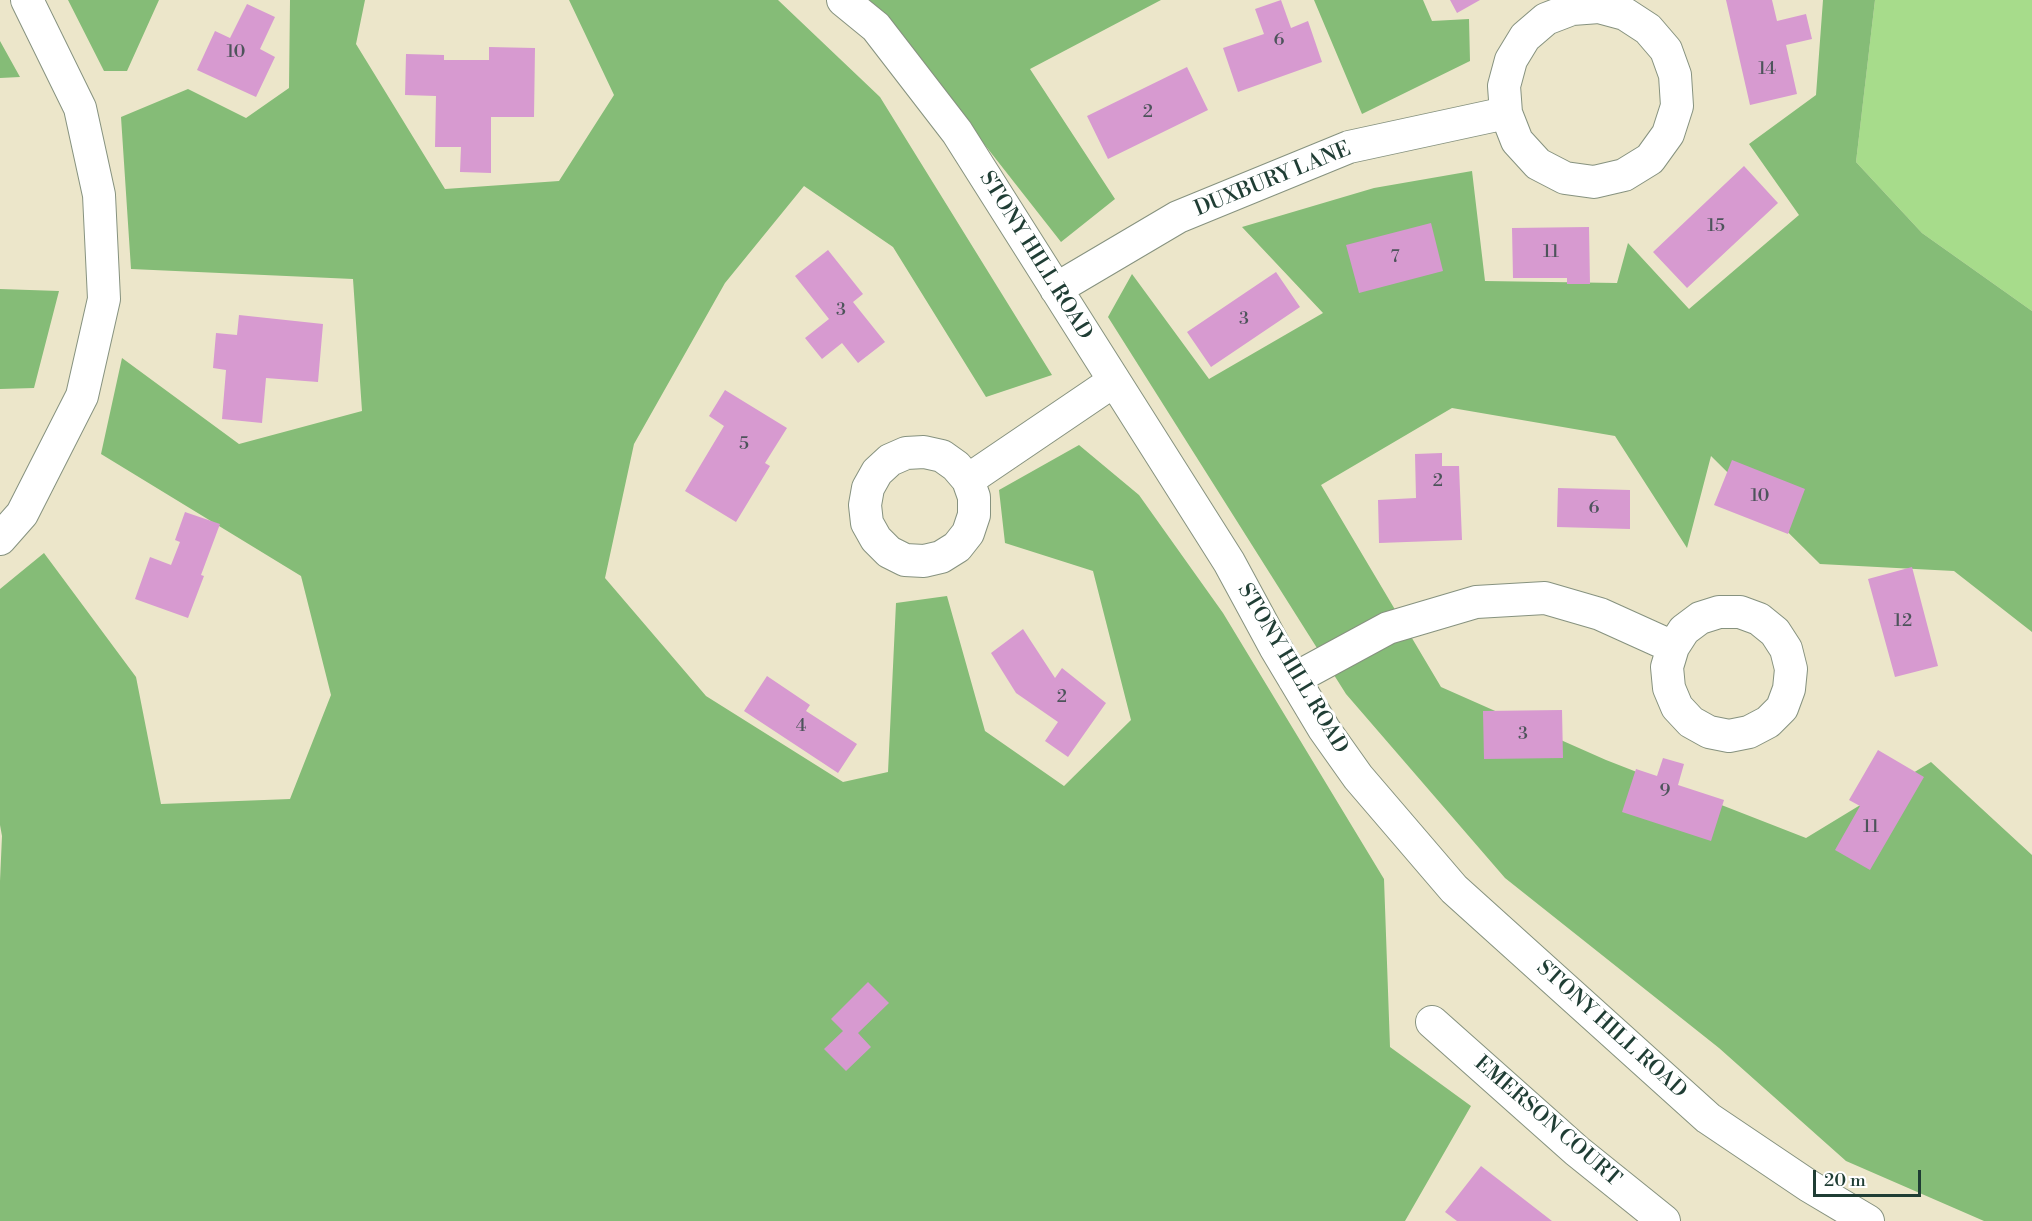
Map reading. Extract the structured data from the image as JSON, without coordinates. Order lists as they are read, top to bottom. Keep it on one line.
{"streets":{"street":["DUXBURY LANE","STONY HILL ROAD","EMERSON COURT"]},"crossings":[["DUXBURY LANE","STONY HILL ROAD"]],"house_numbers":["6","10","14","2","15","11","7","3","3","5","2","10","6","12","2","4","3","9","11"],"scale_bar":"20 m"}
